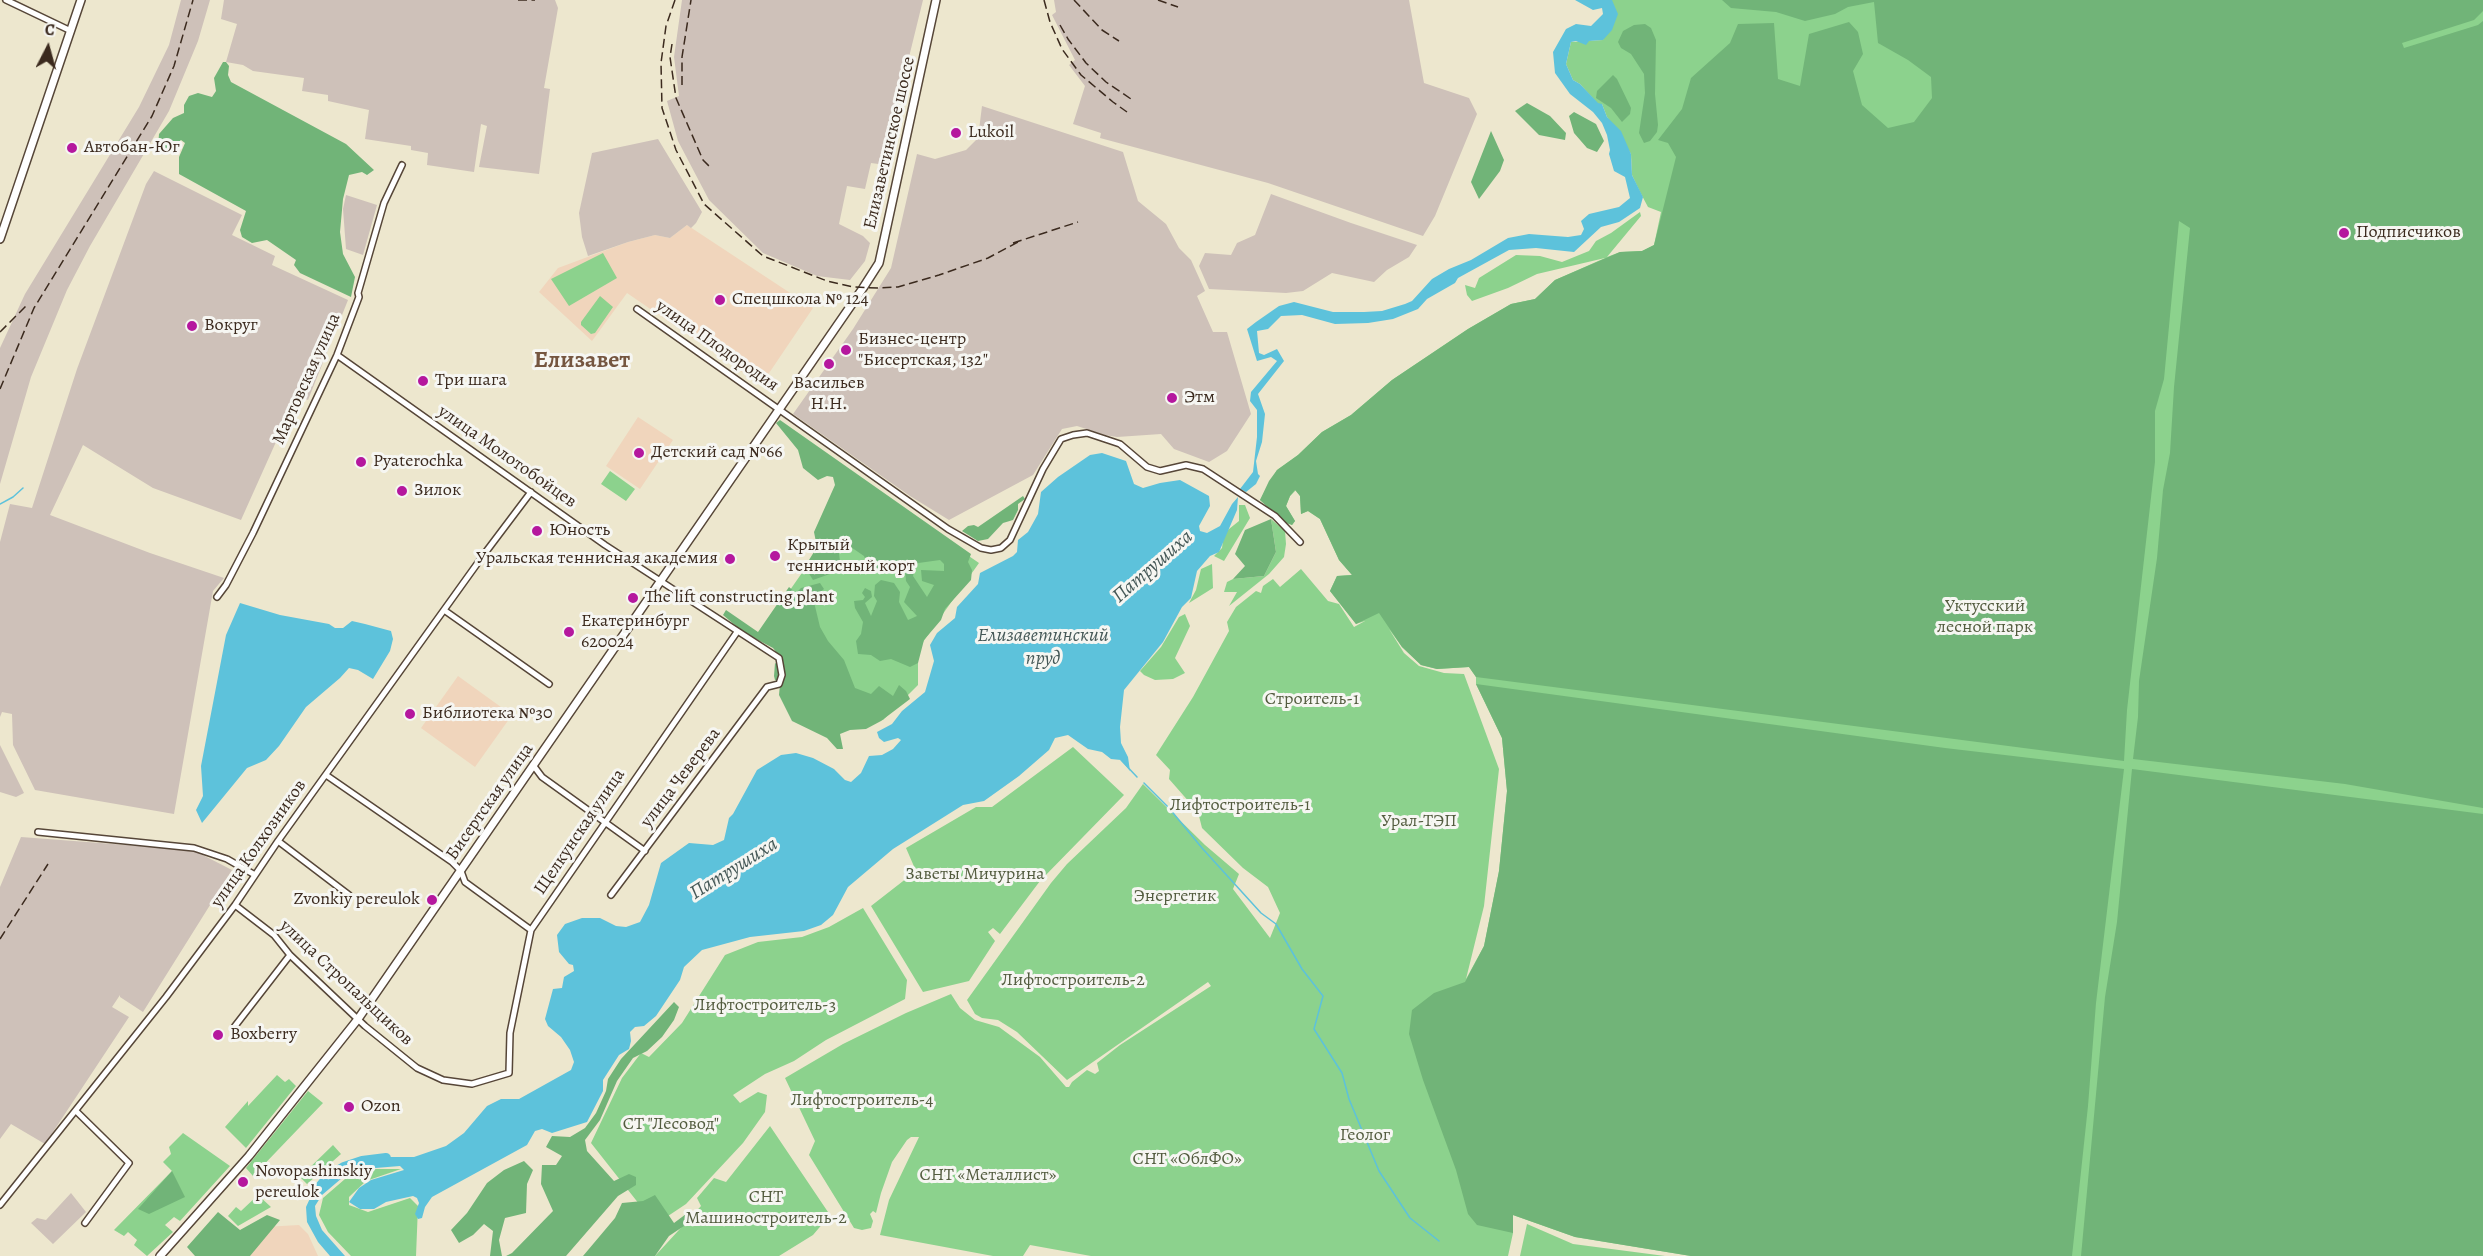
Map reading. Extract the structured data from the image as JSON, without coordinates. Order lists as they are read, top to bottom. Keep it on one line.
{"streets":{"main road":["Елизаветинское шоссе","Бисертская улица"],"street":["улица Плодородия","Мартовская улица","улица Молотобойцев","улица Чеверева","Щелкунская улица","улица Колхозников","улица Стропальщиков"]},"crossings":[["Елизаветинское шоссе","Бисертская улица"],["улица Плодородия","Бисертская улица"],["Мартовская улица","улица Молотобойцев"],["улица Молотобойцев","улица Чеверева"],["улица Молотобойцев","Бисертская улица"],["улица Молотобойцев","Щелкунская улица"],["улица Молотобойцев","улица Колхозников"],["Бисертская улица","улица Стропальщиков"],["Щелкунская улица","улица Стропальщиков"],["улица Колхозников","улица Стропальщиков"]],"districts":["Елизавет"],"water":["Патрушиха","Елизаветинский пруд"],"parks":["Уктусский лесной парк","Строитель-1","Лифтостроитель-1","Урал-ТЭП","Заветы Мичурина","Энергетик","Лифтостроитель-2","Лифтостроитель-3","Лифтостроитель-4","СТ \"Лесовод\"","Геолог","СНТ «ОблФО»","СНТ «Металлист»","СНТ Машиностроитель-2"],"places":["Lukoil","Автобан-Юг","Подписчиков","Спецшкола № 124","Вокруг","Бизнес-центр \"Бисертская, 132\"","Васильев Н.Н.","Три шага","Этм","Детский сад №66","Pyaterochka","Зилок","Юность","Крытый теннисный корт","Уральская теннисная академия","The lift constructing plant","Екатеринбург 620024","Библиотека №30","Zvonkiy pereulok","Boxberry","Ozon","Novopashinskiy pereulok"],"north":"top"}
